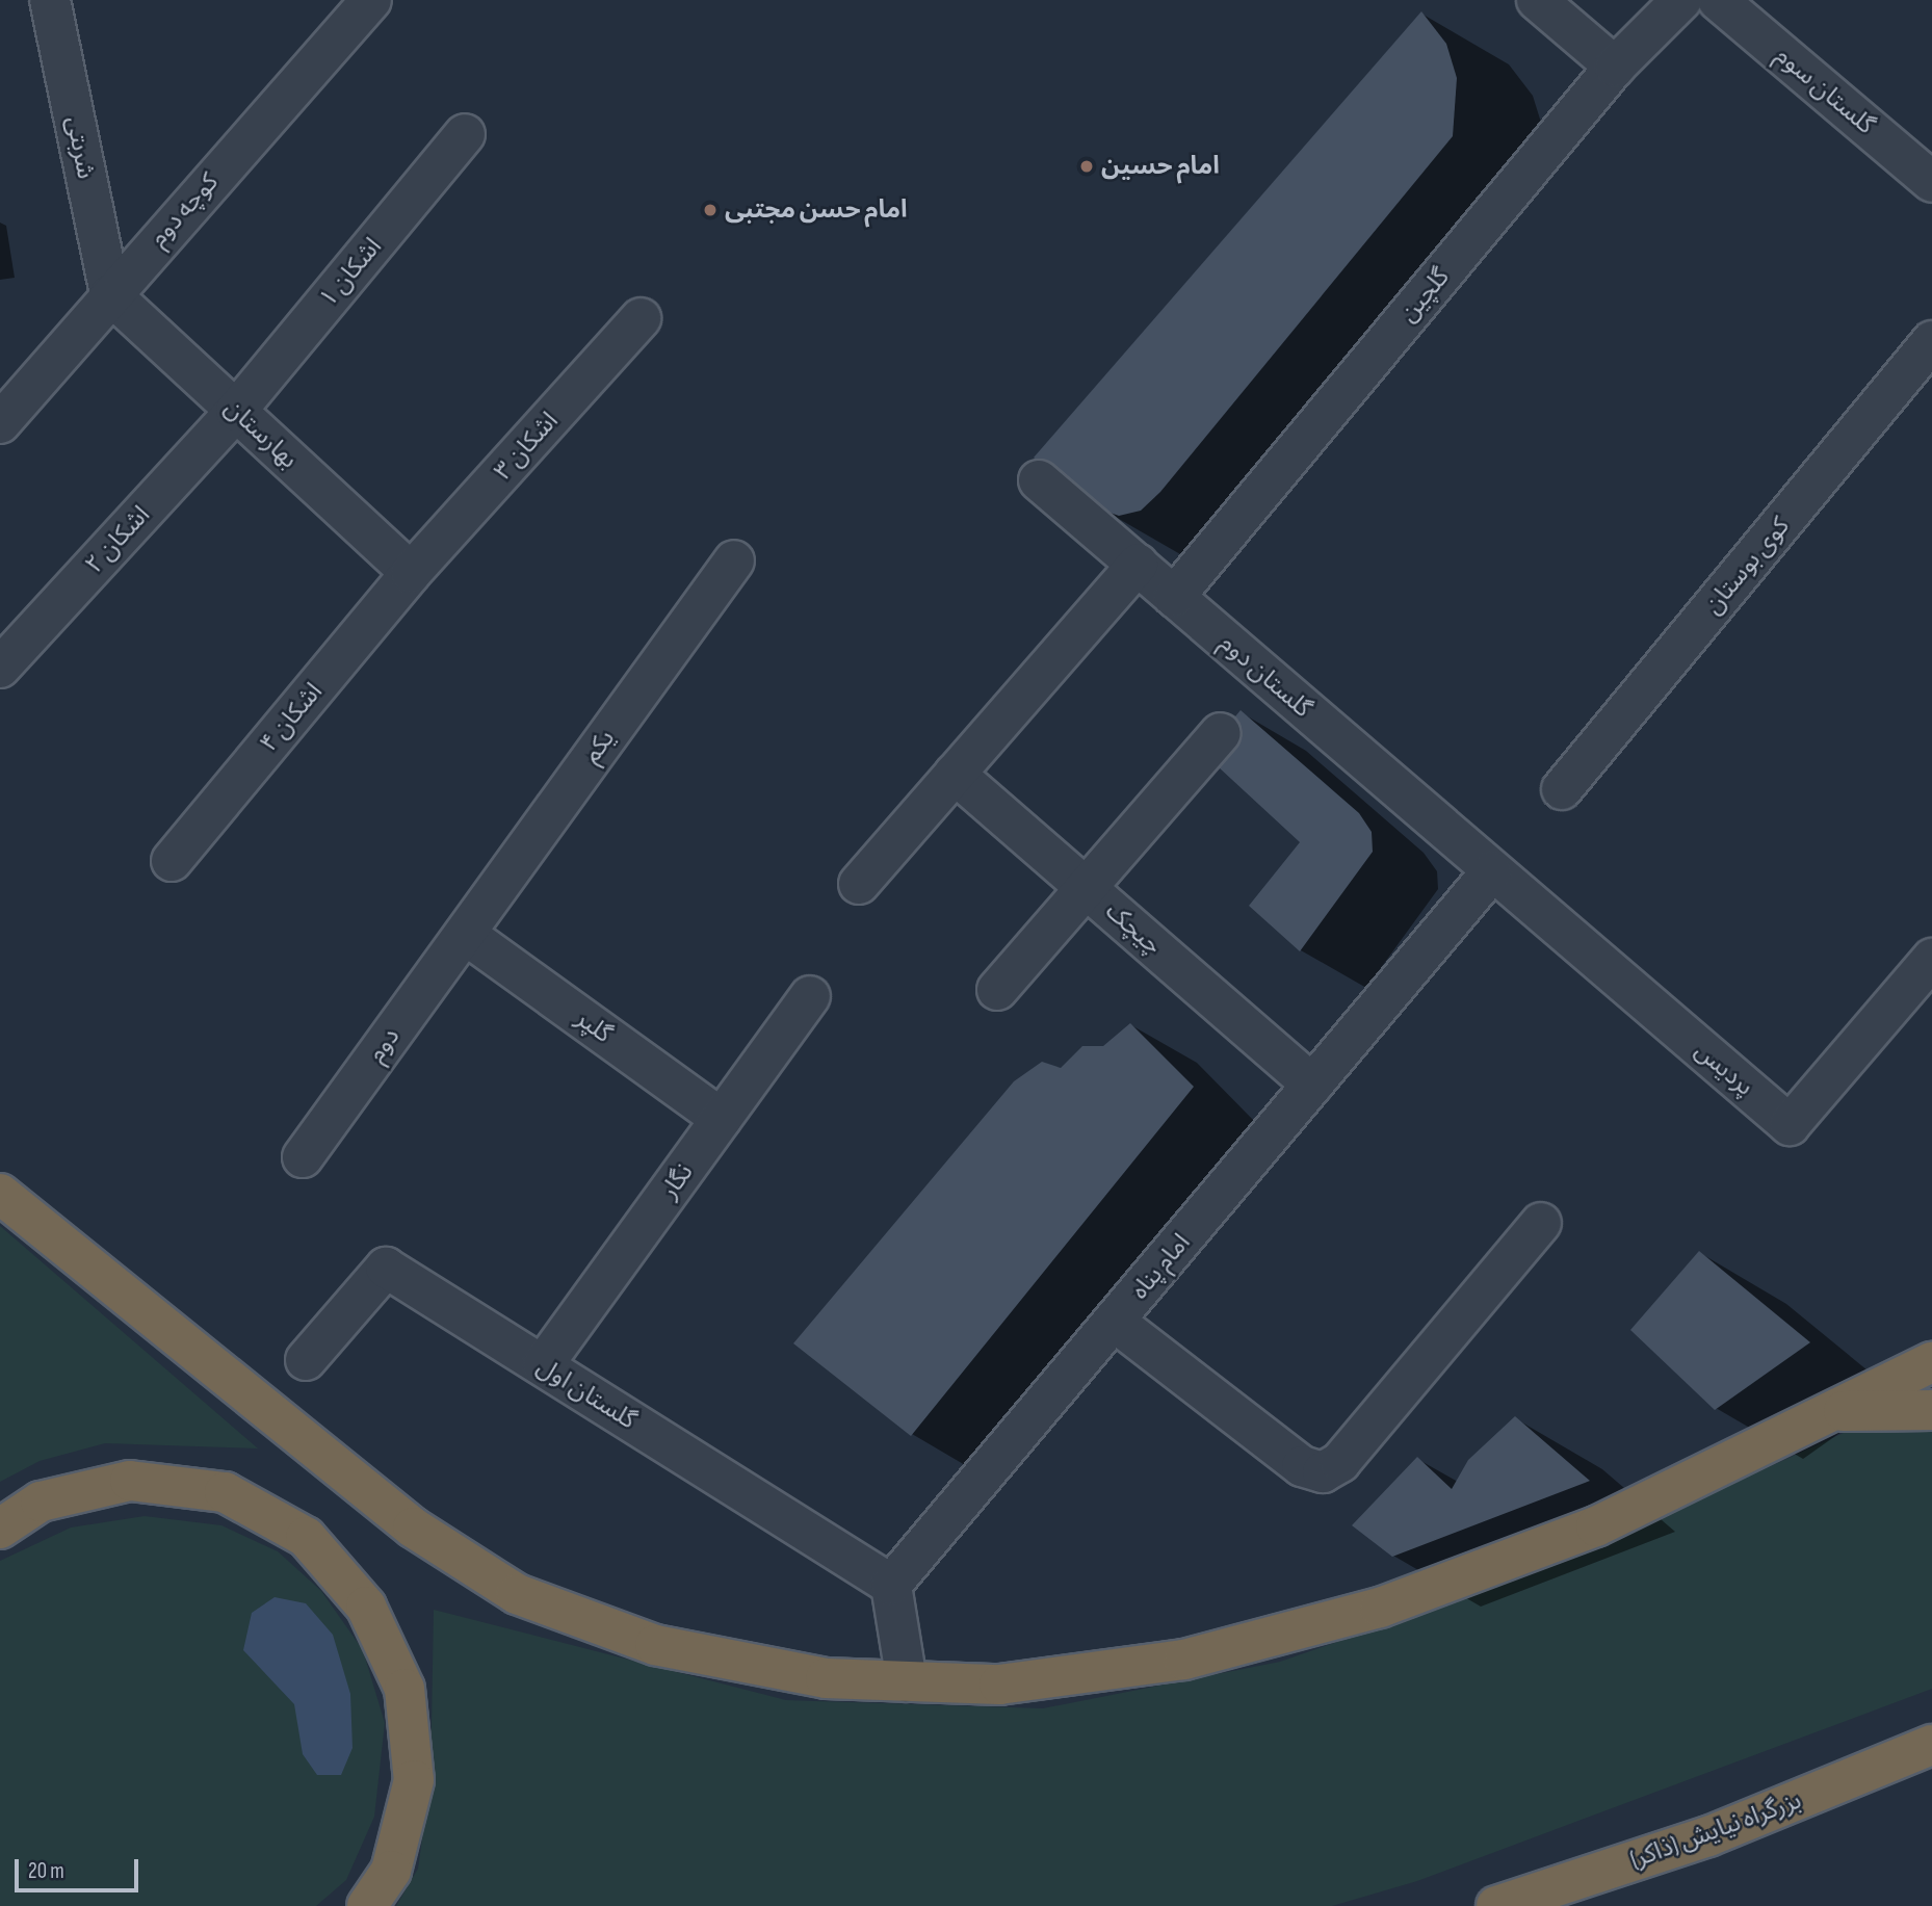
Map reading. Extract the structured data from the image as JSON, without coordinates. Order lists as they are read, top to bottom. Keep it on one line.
{"streets":{"highway":["بزرگراه نیایش (ذاکر)"],"street":["گلستان سوم","شربتی","کوچه دوم","اشکان ۱","گلچین","بهارستان","اشکان ۳","اشکان ۲","کوی بوستان","گلستان دوم","اشکان ۴","یکم","چیچک","گلپر","دوم","پردیس","نگار","امام پناه","گلستان اول"]},"crossings":[["شربتی","کوچه دوم"],["شربتی","بهارستان"],["کوچه دوم","بهارستان"],["اشکان ۱","بهارستان"],["اشکان ۱","اشکان ۲"],["گلچین","گلستان دوم"],["بهارستان","اشکان ۳"],["بهارستان","اشکان ۲"],["بهارستان","اشکان ۴"],["اشکان ۳","اشکان ۴"],["گلستان دوم","پردیس"],["گلستان دوم","امام پناه"],["یکم","گلپر"],["یکم","دوم"],["چیچک","امام پناه"],["گلپر","دوم"],["گلپر","نگار"],["پردیس","امام پناه"],["نگار","گلستان اول"],["امام پناه","گلستان اول"]],"places":["امام حسین","امام حسن مجتبی"],"scale_bar":"20 m"}
